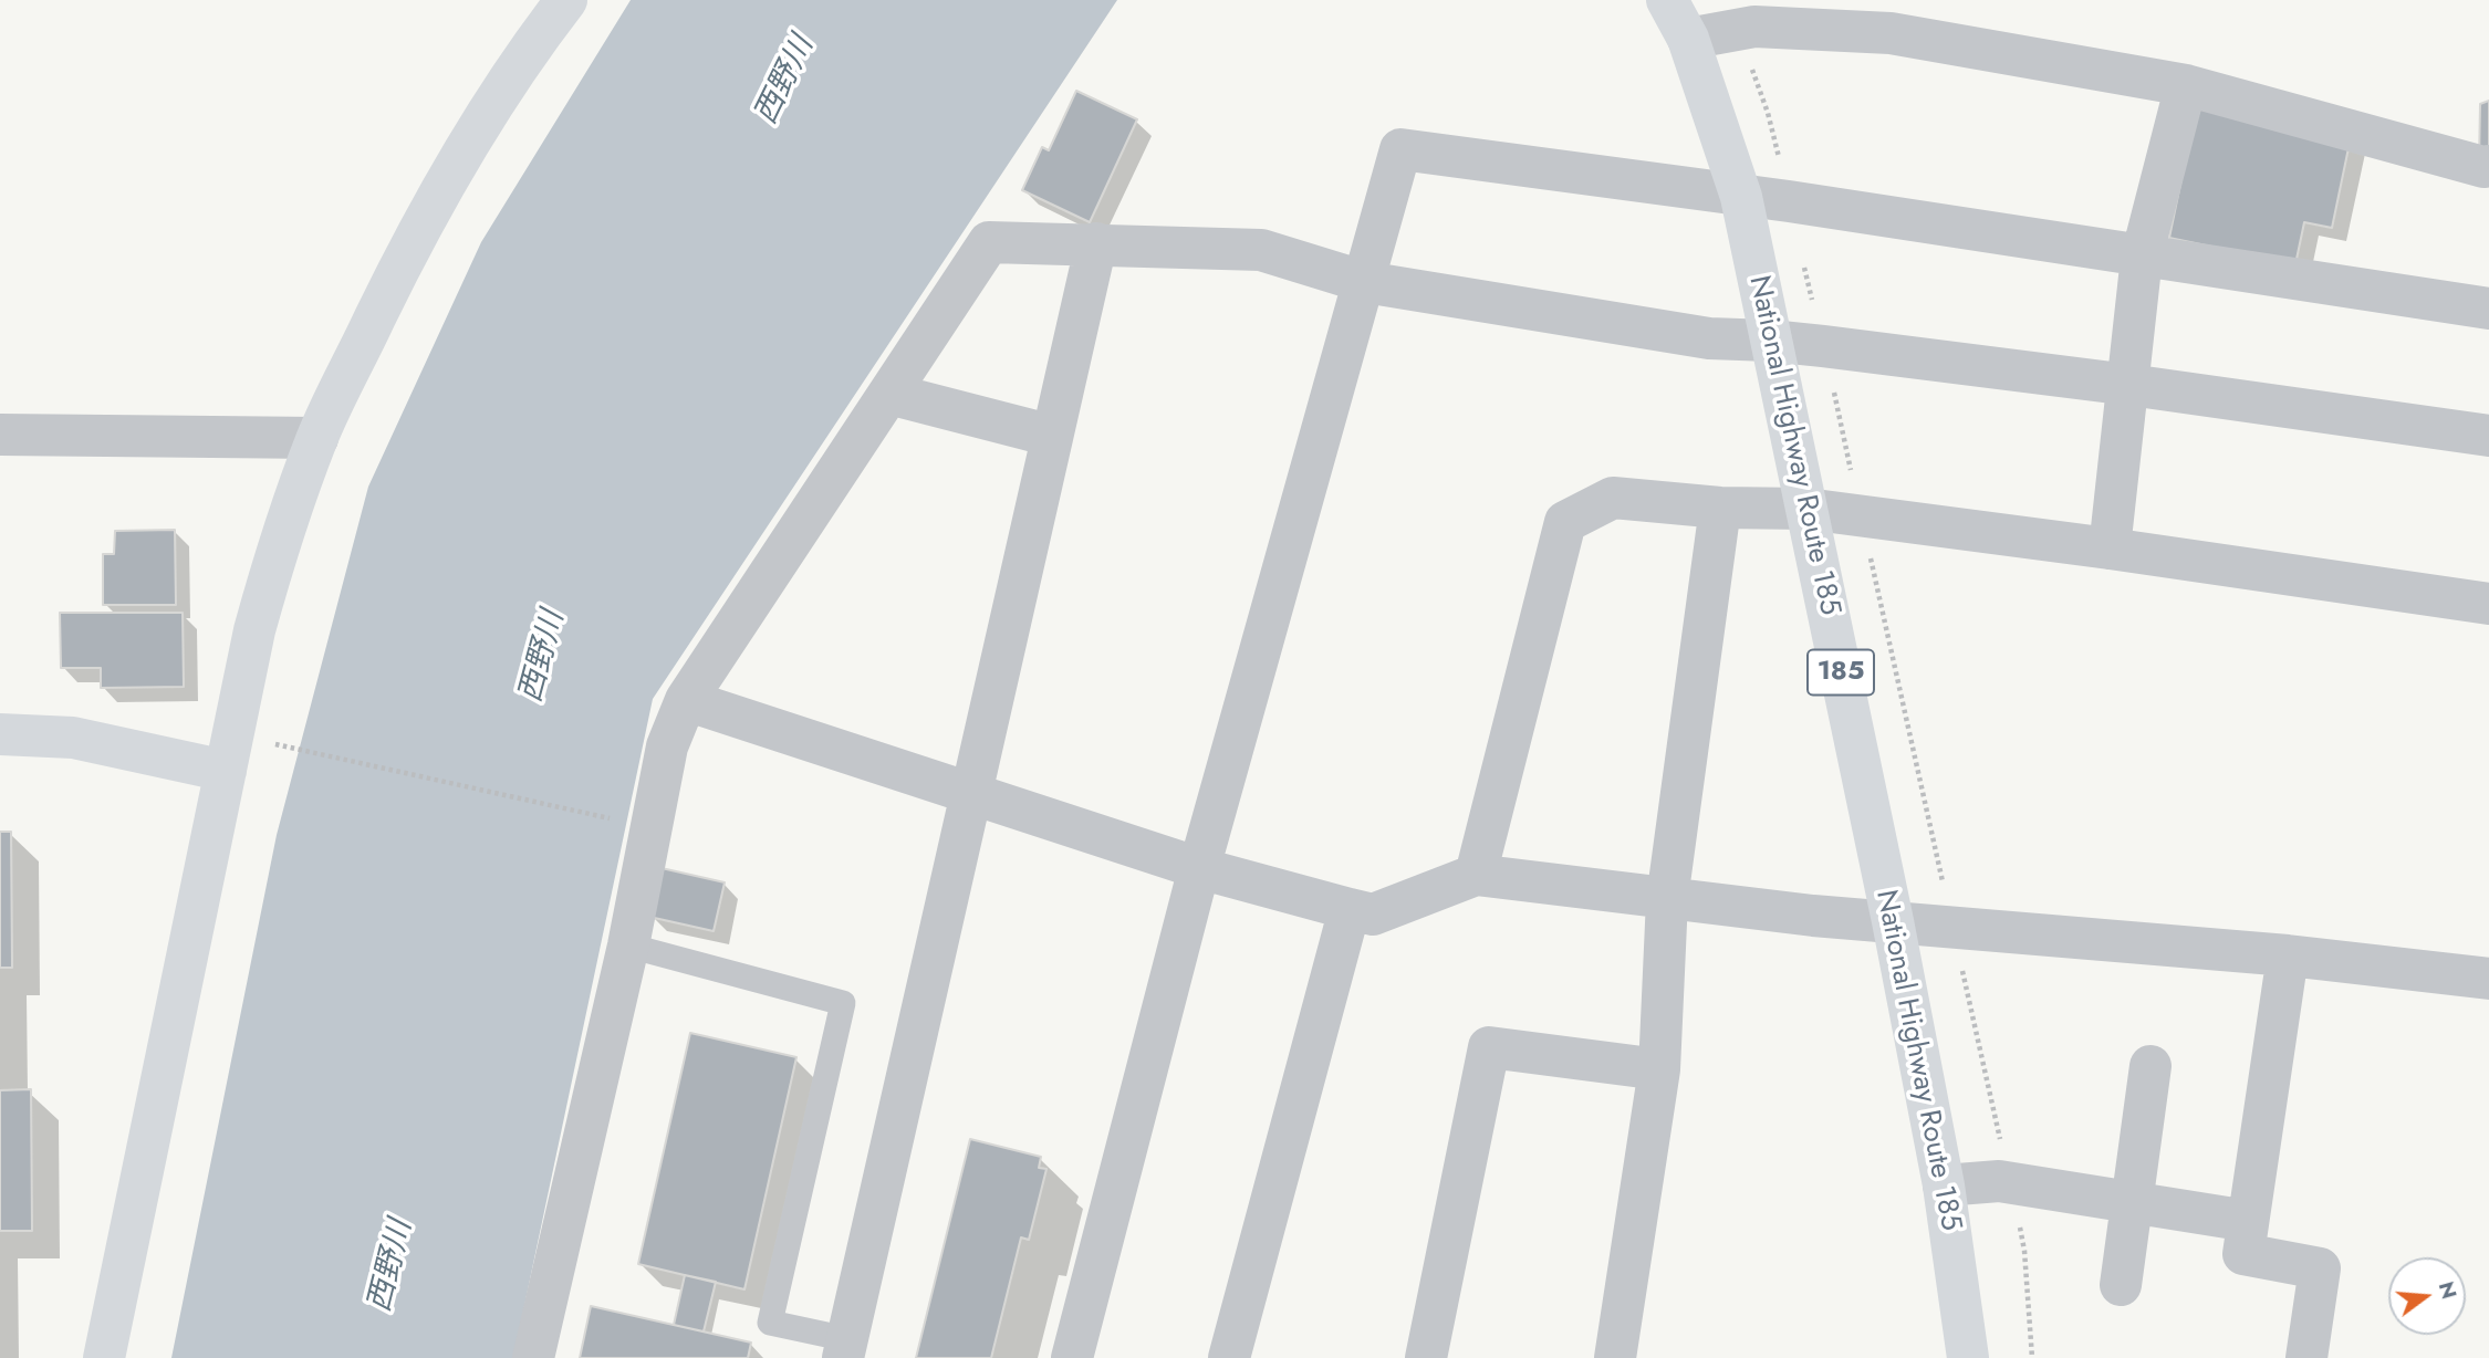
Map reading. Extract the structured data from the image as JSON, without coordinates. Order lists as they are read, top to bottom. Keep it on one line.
{"streets":{"main road":["National Highway Route 185","185"]},"water":["西野川"],"north":"right"}
